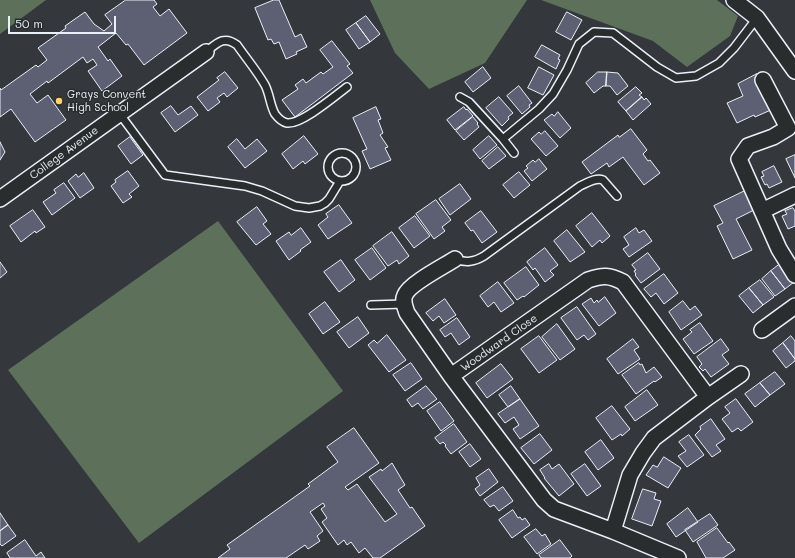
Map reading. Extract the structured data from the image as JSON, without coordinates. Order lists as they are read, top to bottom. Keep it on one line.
{"streets":{"street":["College Avenue","Woodward Close"]},"places":["Grays Convent High School"],"scale_bar":"50 m"}
